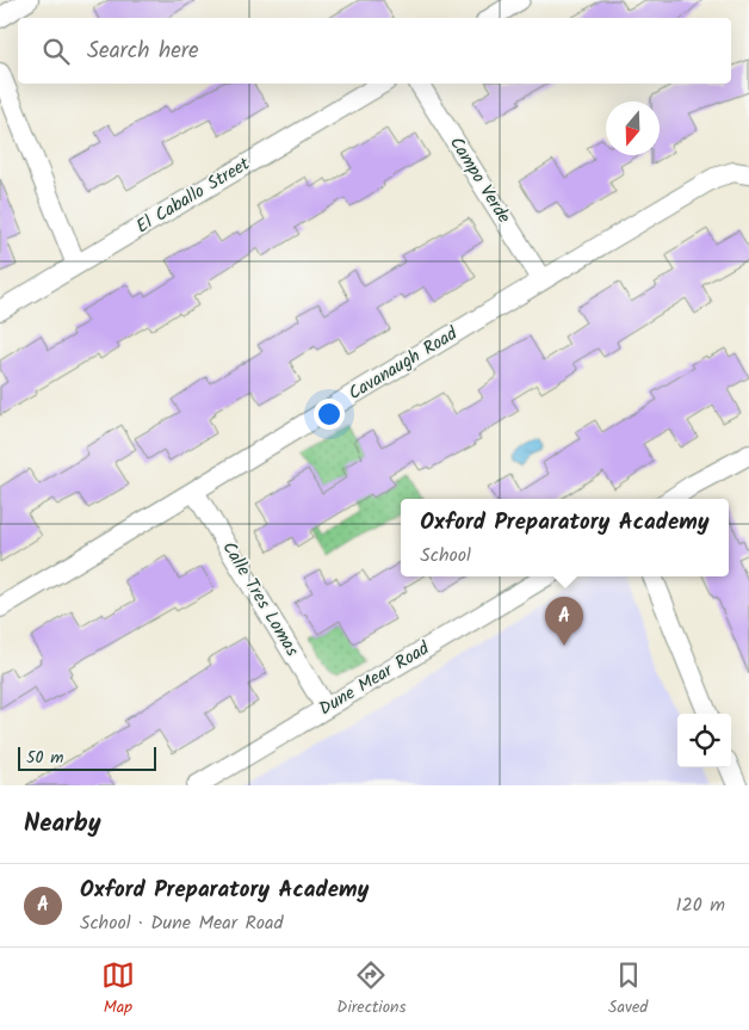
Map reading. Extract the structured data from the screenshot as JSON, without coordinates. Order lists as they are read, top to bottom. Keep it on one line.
{"streets":{"street":["Campo Verde","El Caballo Street","Cavanaugh Road","Calle Tres Lomas","Dune Mear Road"]},"crossings":[["Campo Verde","Cavanaugh Road"],["Cavanaugh Road","Calle Tres Lomas"],["Calle Tres Lomas","Dune Mear Road"]],"scale_bar":"50 m","north":"bottom","page":{"search":"Search here","popup":["Oxford Preparatory Academy","School"],"pins":"A","scale":"50 m","heading":"Nearby","list":[{"mark":"A","name":"Oxford Preparatory Academy","note":"School · Dune Mear Road","value":"120 m"}],"nav":["Map","Directions","Saved"]}}
